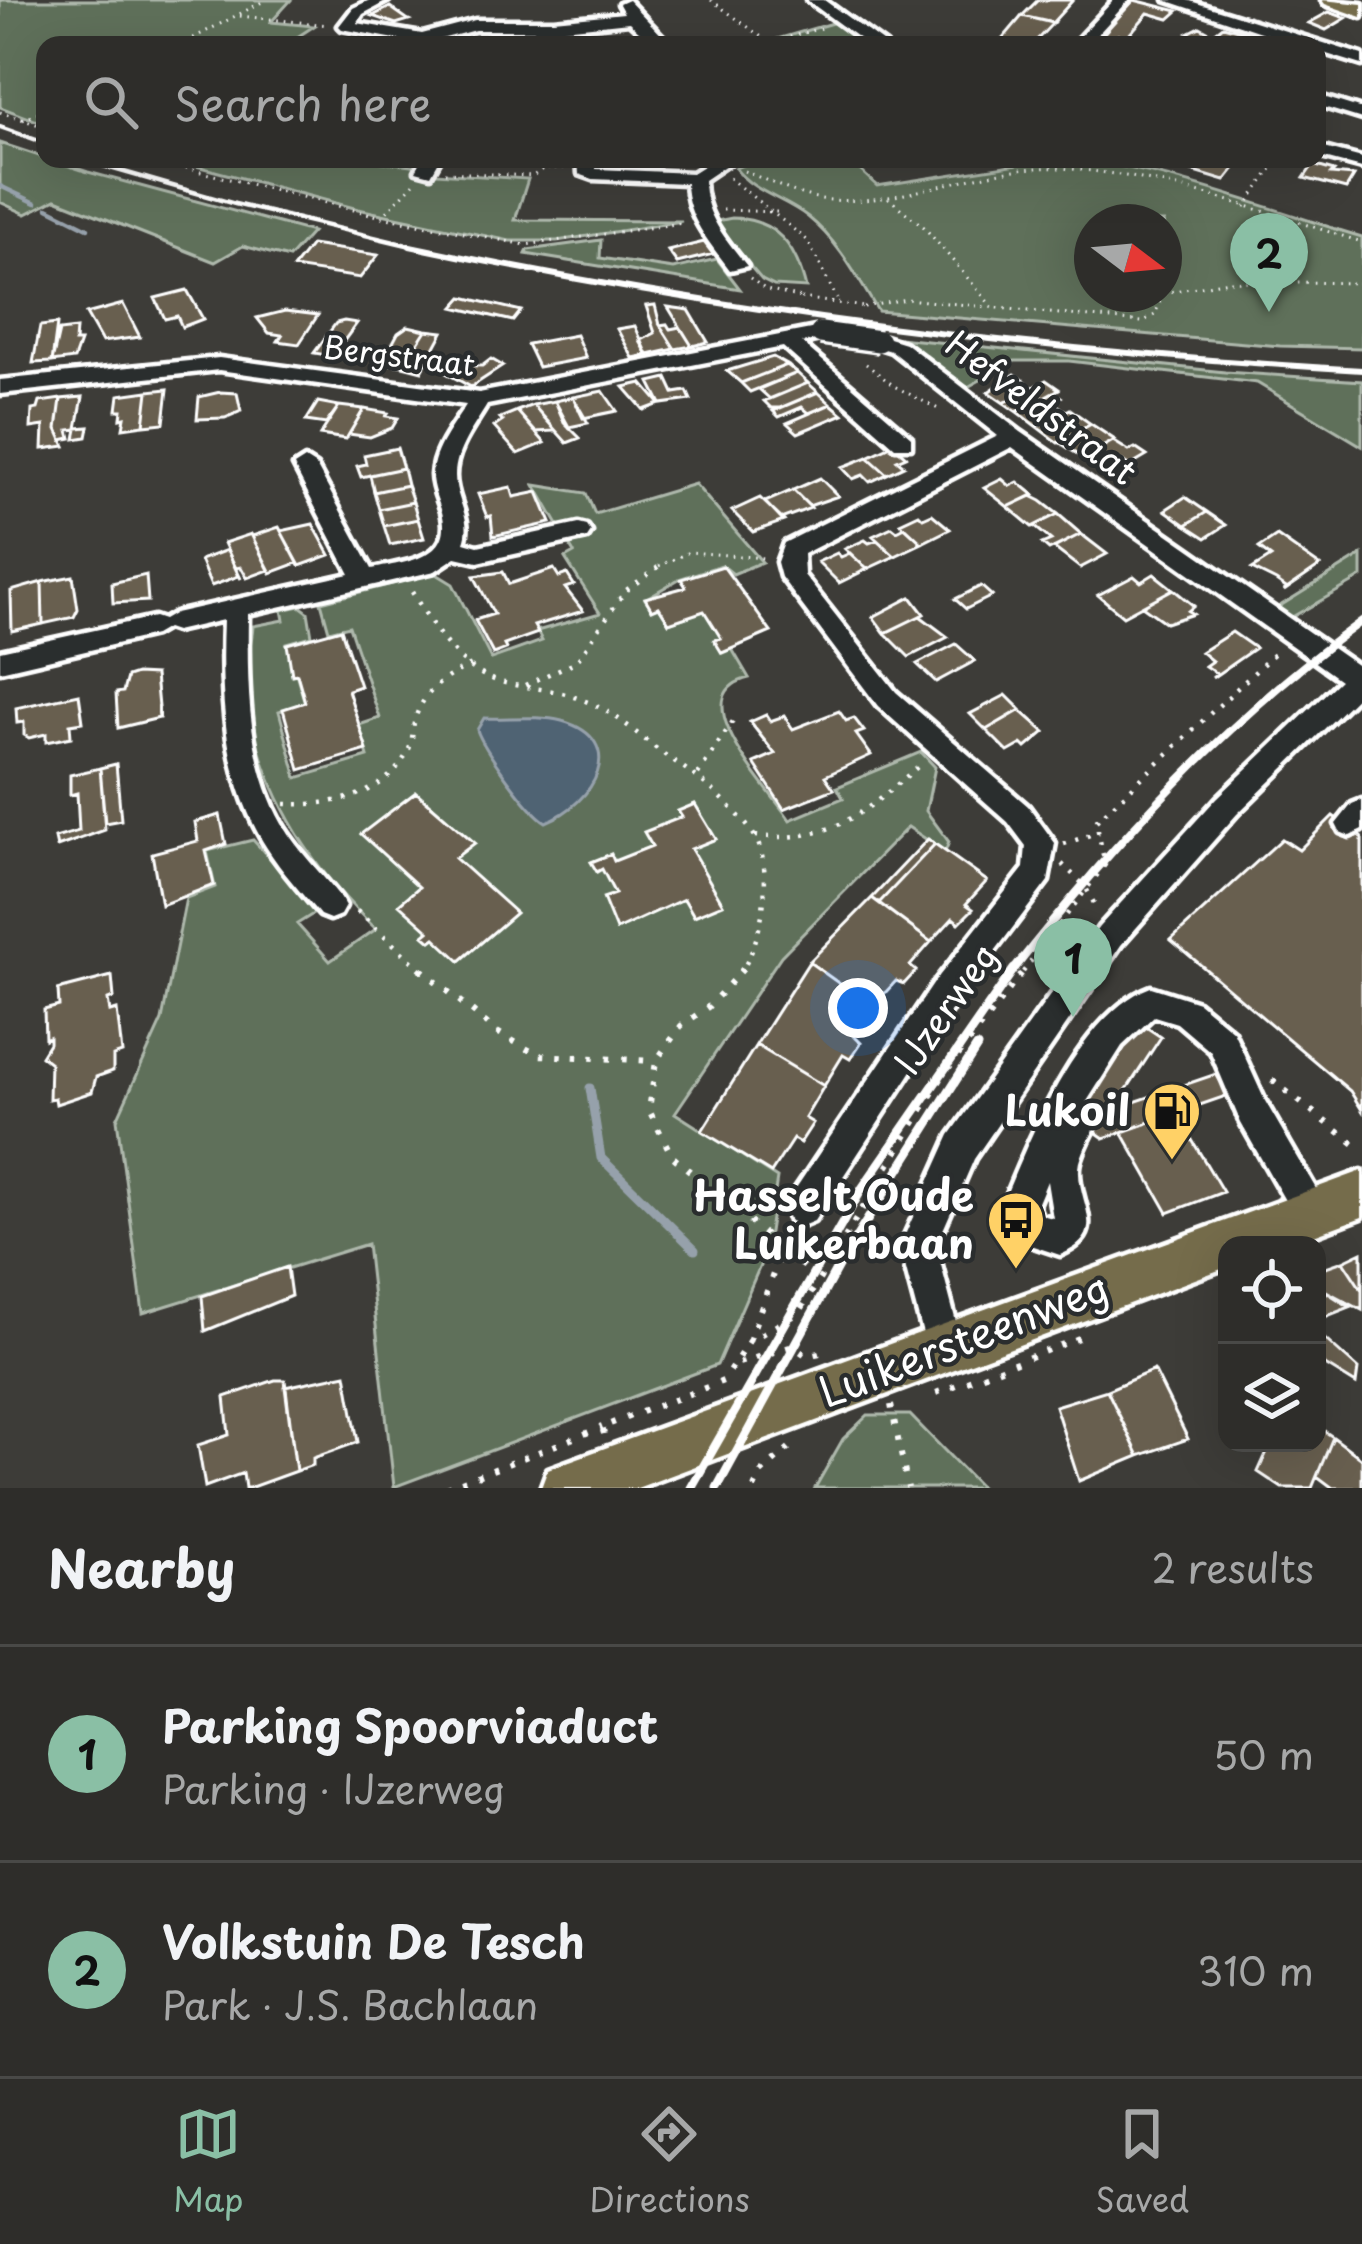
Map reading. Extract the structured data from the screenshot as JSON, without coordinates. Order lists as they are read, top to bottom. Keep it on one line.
{"streets":{"main road":["Luikersteenweg"],"street":["Bergstraat","Hefveldstraat"],"path":["IJzerweg"]},"crossings":[["Bergstraat","Hefveldstraat"]],"places":{"fuel station":["Lukoil"],"bus stop":["Hasselt Oude Luikerbaan"]},"north":"right","page":{"search":"Search here","pins":["2","1"],"heading":["Nearby","2 results"],"list":[{"mark":"1","name":"Parking Spoorviaduct","note":"Parking · IJzerweg","value":"50 m"},{"mark":"2","name":"Volkstuin De Tesch","note":"Park · J.S. Bachlaan","value":"310 m"}],"nav":["Map","Directions","Saved"]}}
